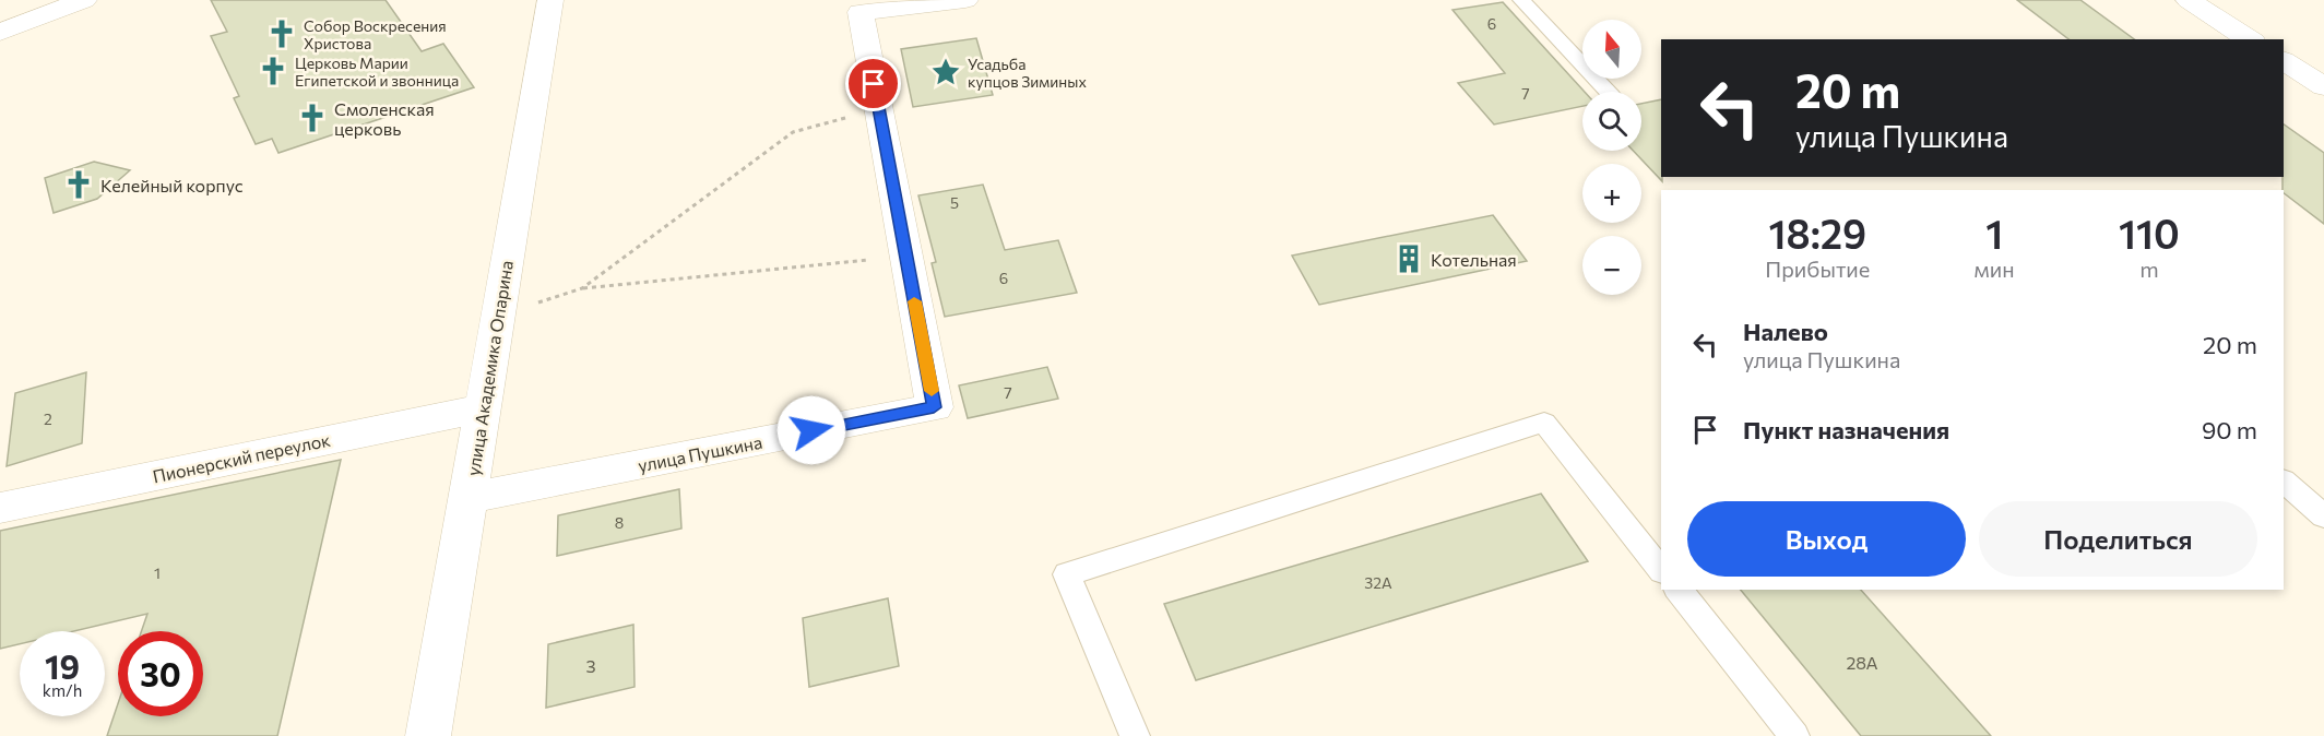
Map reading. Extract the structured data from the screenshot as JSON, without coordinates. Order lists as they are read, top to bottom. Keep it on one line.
{"streets":{"street":["улица Академика Опарина","улица Пушкина","Пионерский переулок"]},"crossings":[["улица Академика Опарина","улица Пушкина"],["улица Академика Опарина","Пионерский переулок"]],"places":{"church":["Собор Воскресения Христова","Церковь Марии Египетской и звонница","Смоленская церковь","Келейный корпус"],"place":["Усадьба купцов Зиминых"],"building":["Котельная"]},"house_numbers":["6","7","5","6","7","2","8","1","32А","28А","3"],"north":"top","page":{"map_buttons":["+","−"],"turn":["20 m","улица Пушкина"],"eta":["18:29","Прибытие","1","мин","110","m"],"list":[{"name":"Налево","note":"улица Пушкина","value":"20 m"},{"name":"Пункт назначения","value":"90 m"}],"buttons":["Выход","Поделиться"],"speed":"19 km/h","limit":"30"}}
